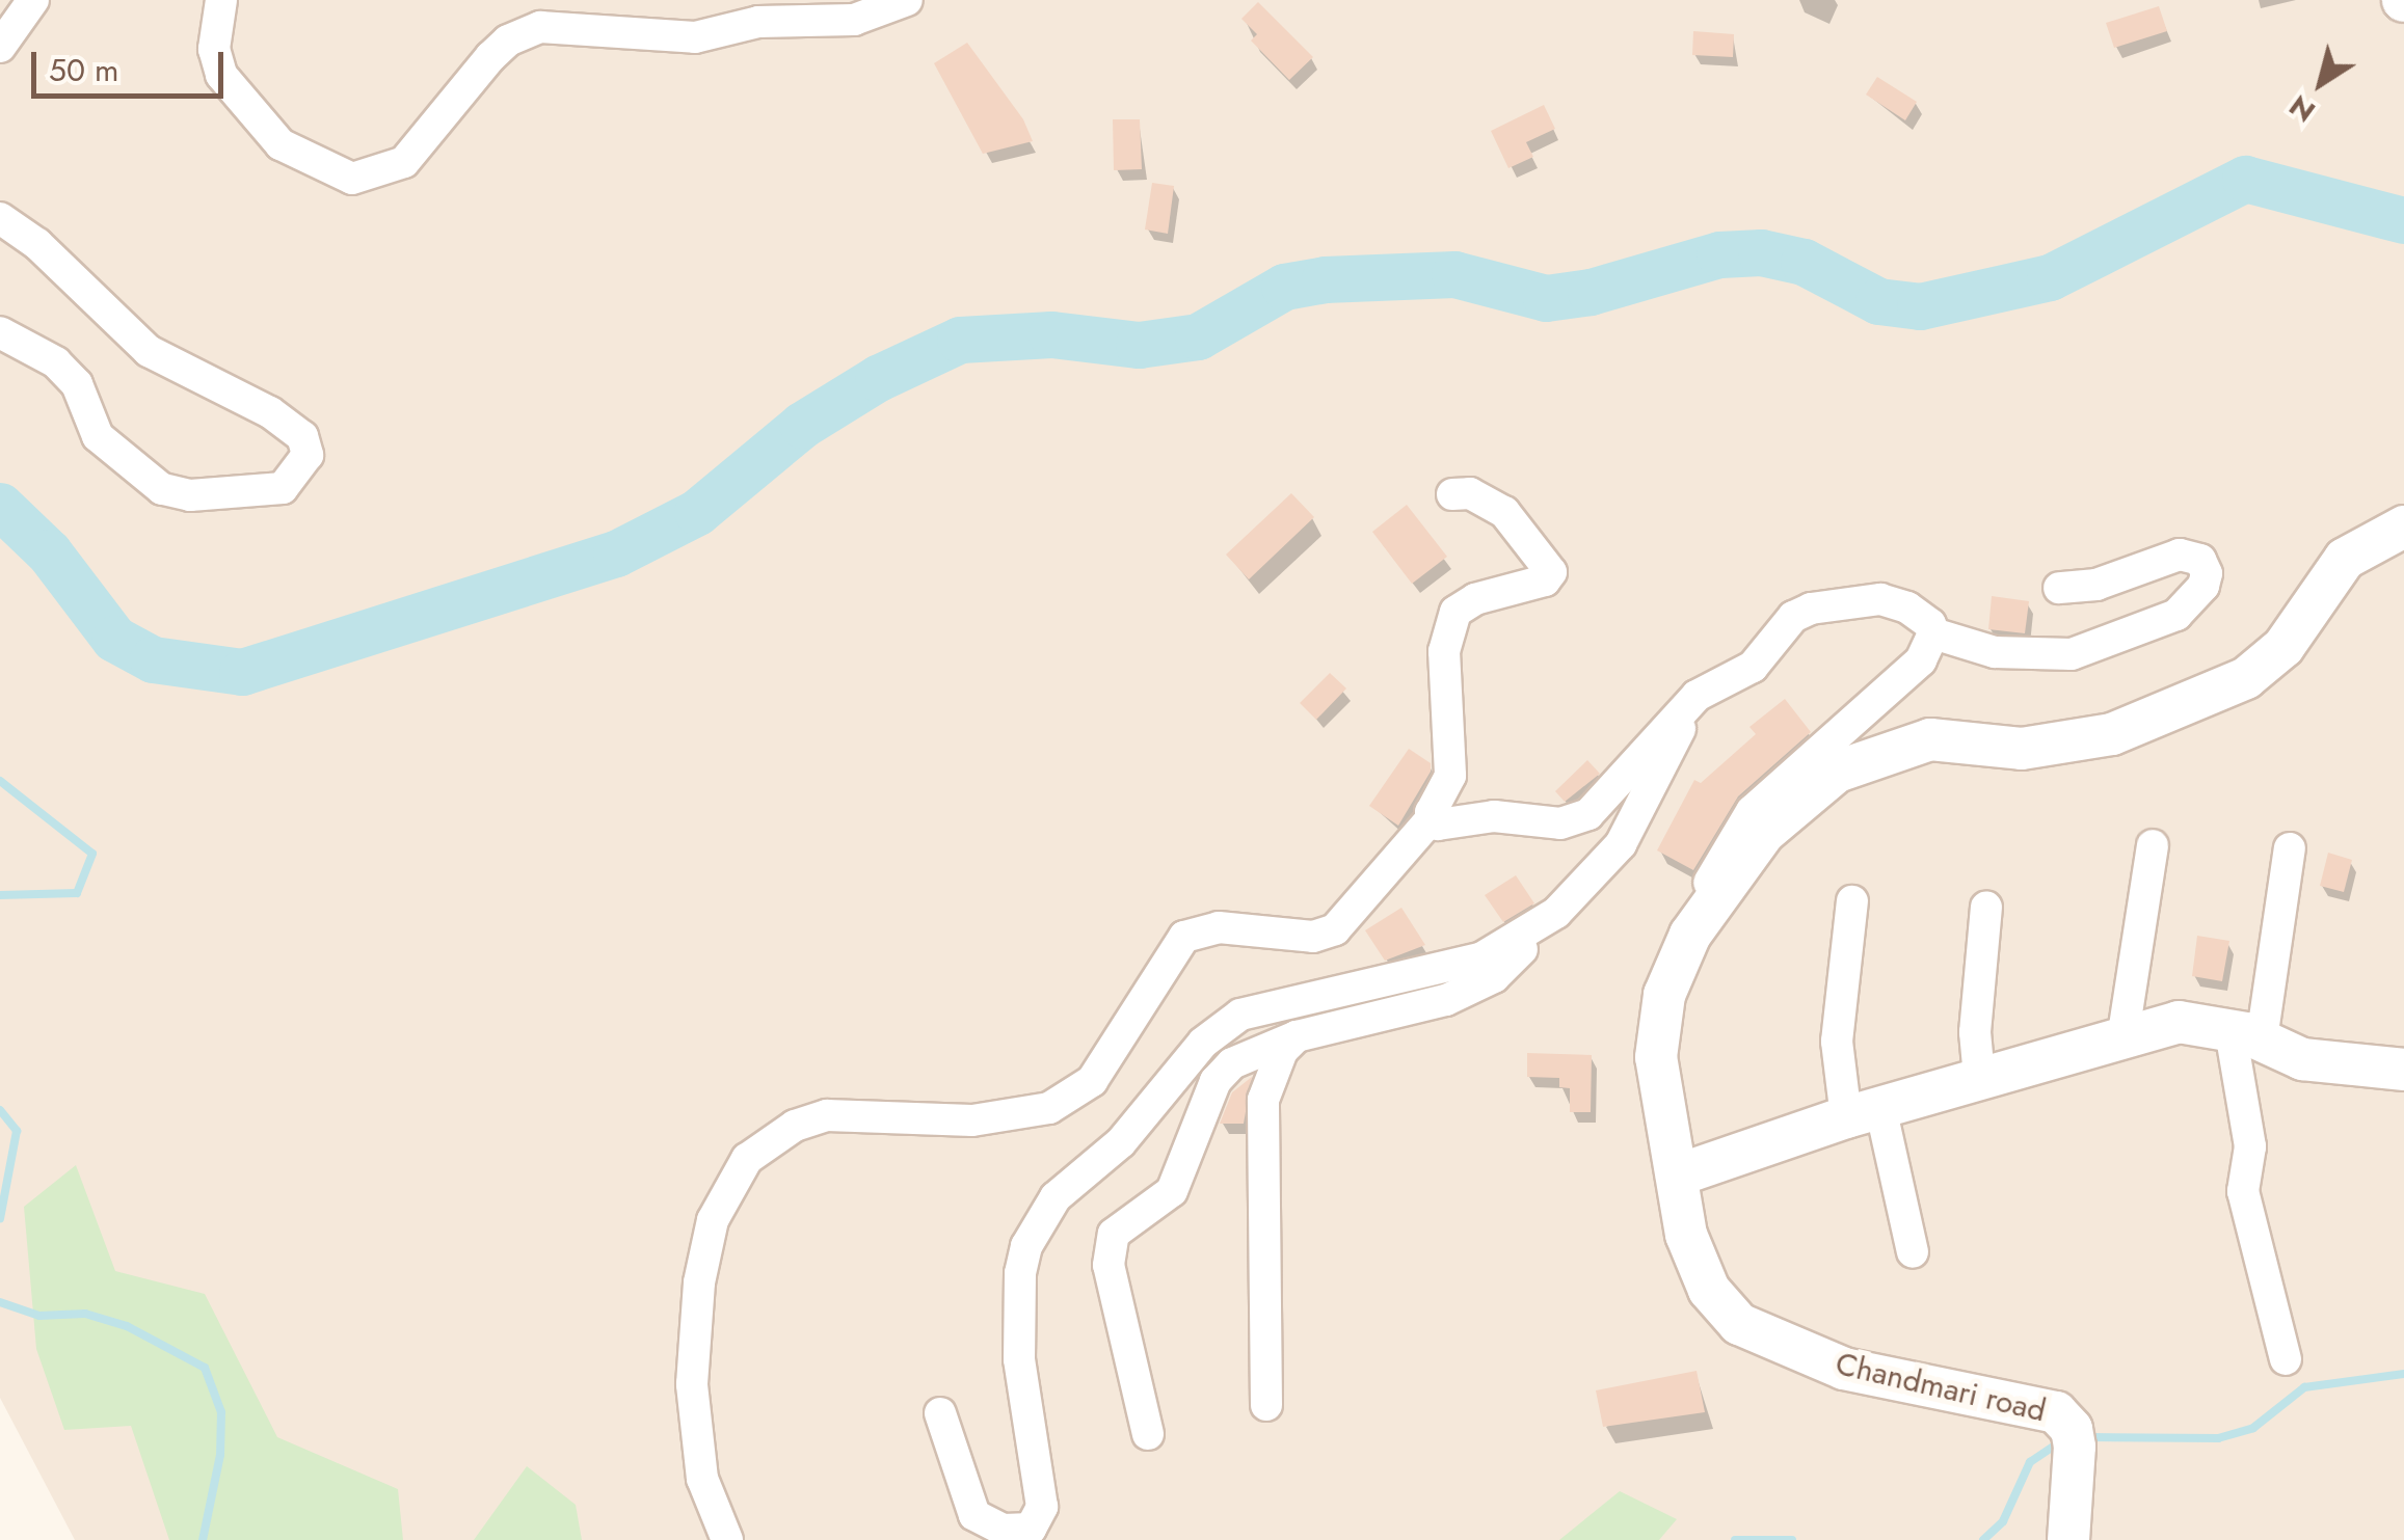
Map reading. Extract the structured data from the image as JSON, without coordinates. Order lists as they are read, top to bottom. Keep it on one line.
{"streets":{"main road":["Chandmari road"]},"scale_bar":"50 m","north":"bottom left"}
